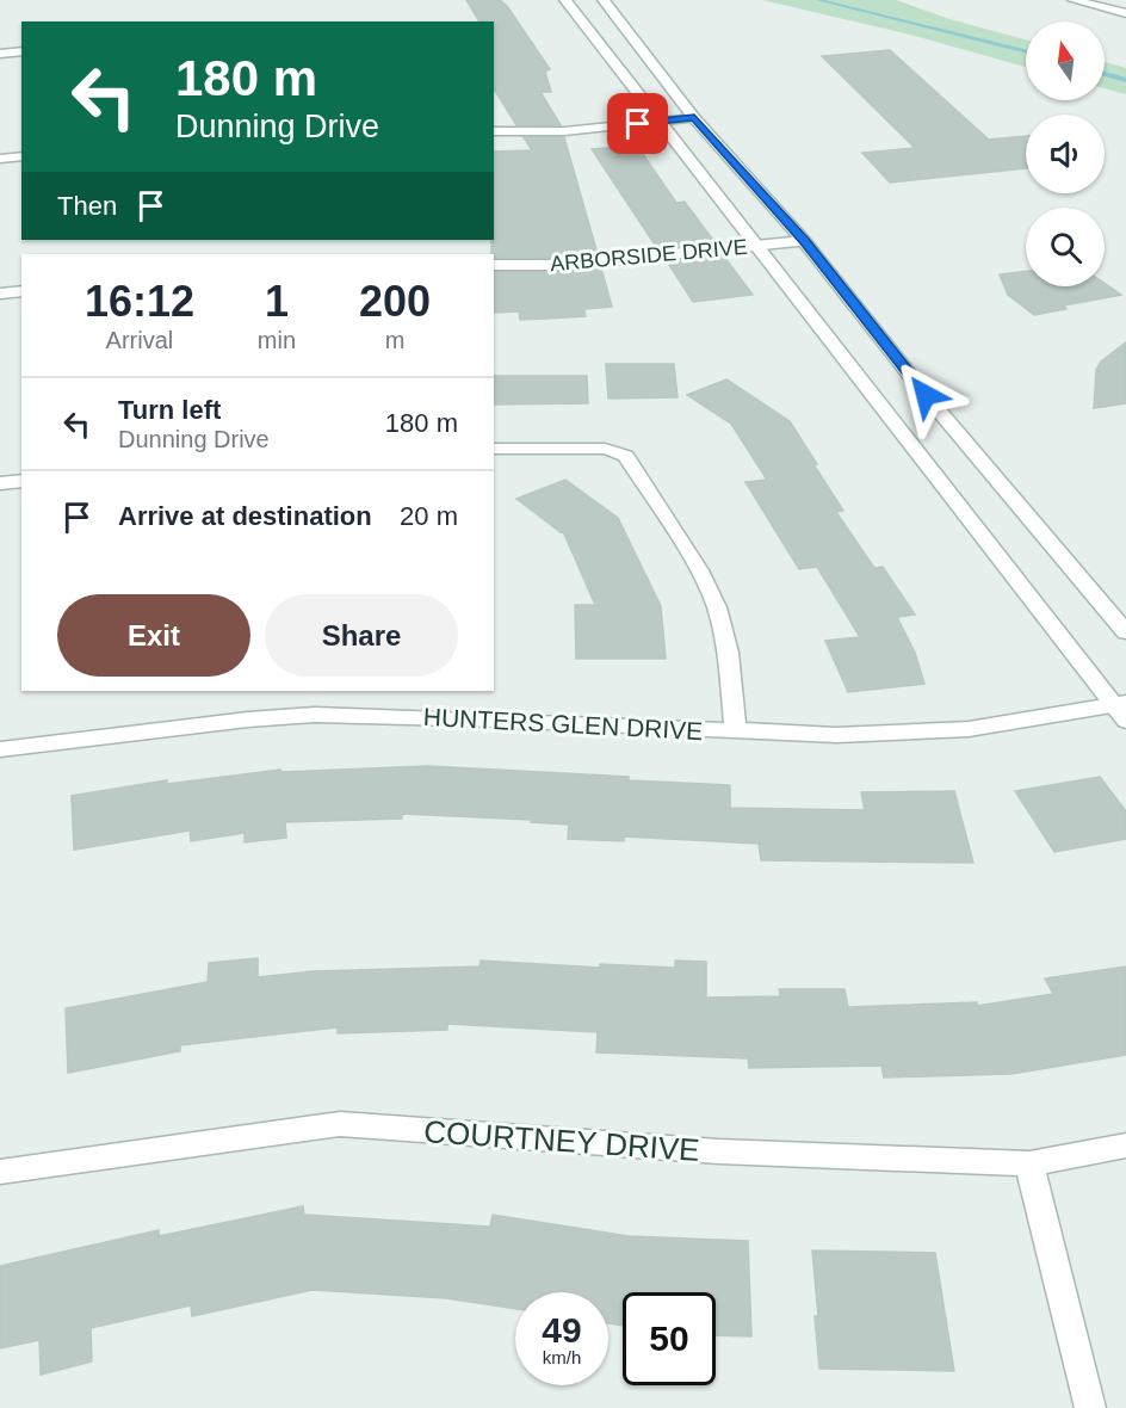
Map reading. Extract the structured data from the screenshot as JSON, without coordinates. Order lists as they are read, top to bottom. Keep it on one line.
{"streets":{"main road":["ARBORSIDE DRIVE","HUNTERS GLEN DRIVE","COURTNEY DRIVE"]},"north":"top","page":{"turn":["180 m","Dunning Drive"],"then":"Then","eta":["16:12","Arrival","1","min","200","m"],"list":[{"name":"Turn left","note":"Dunning Drive","value":"180 m"},{"name":"Arrive at destination","value":"20 m"}],"buttons":["Exit","Share"],"speed":"49 km/h","limit":"50"}}
